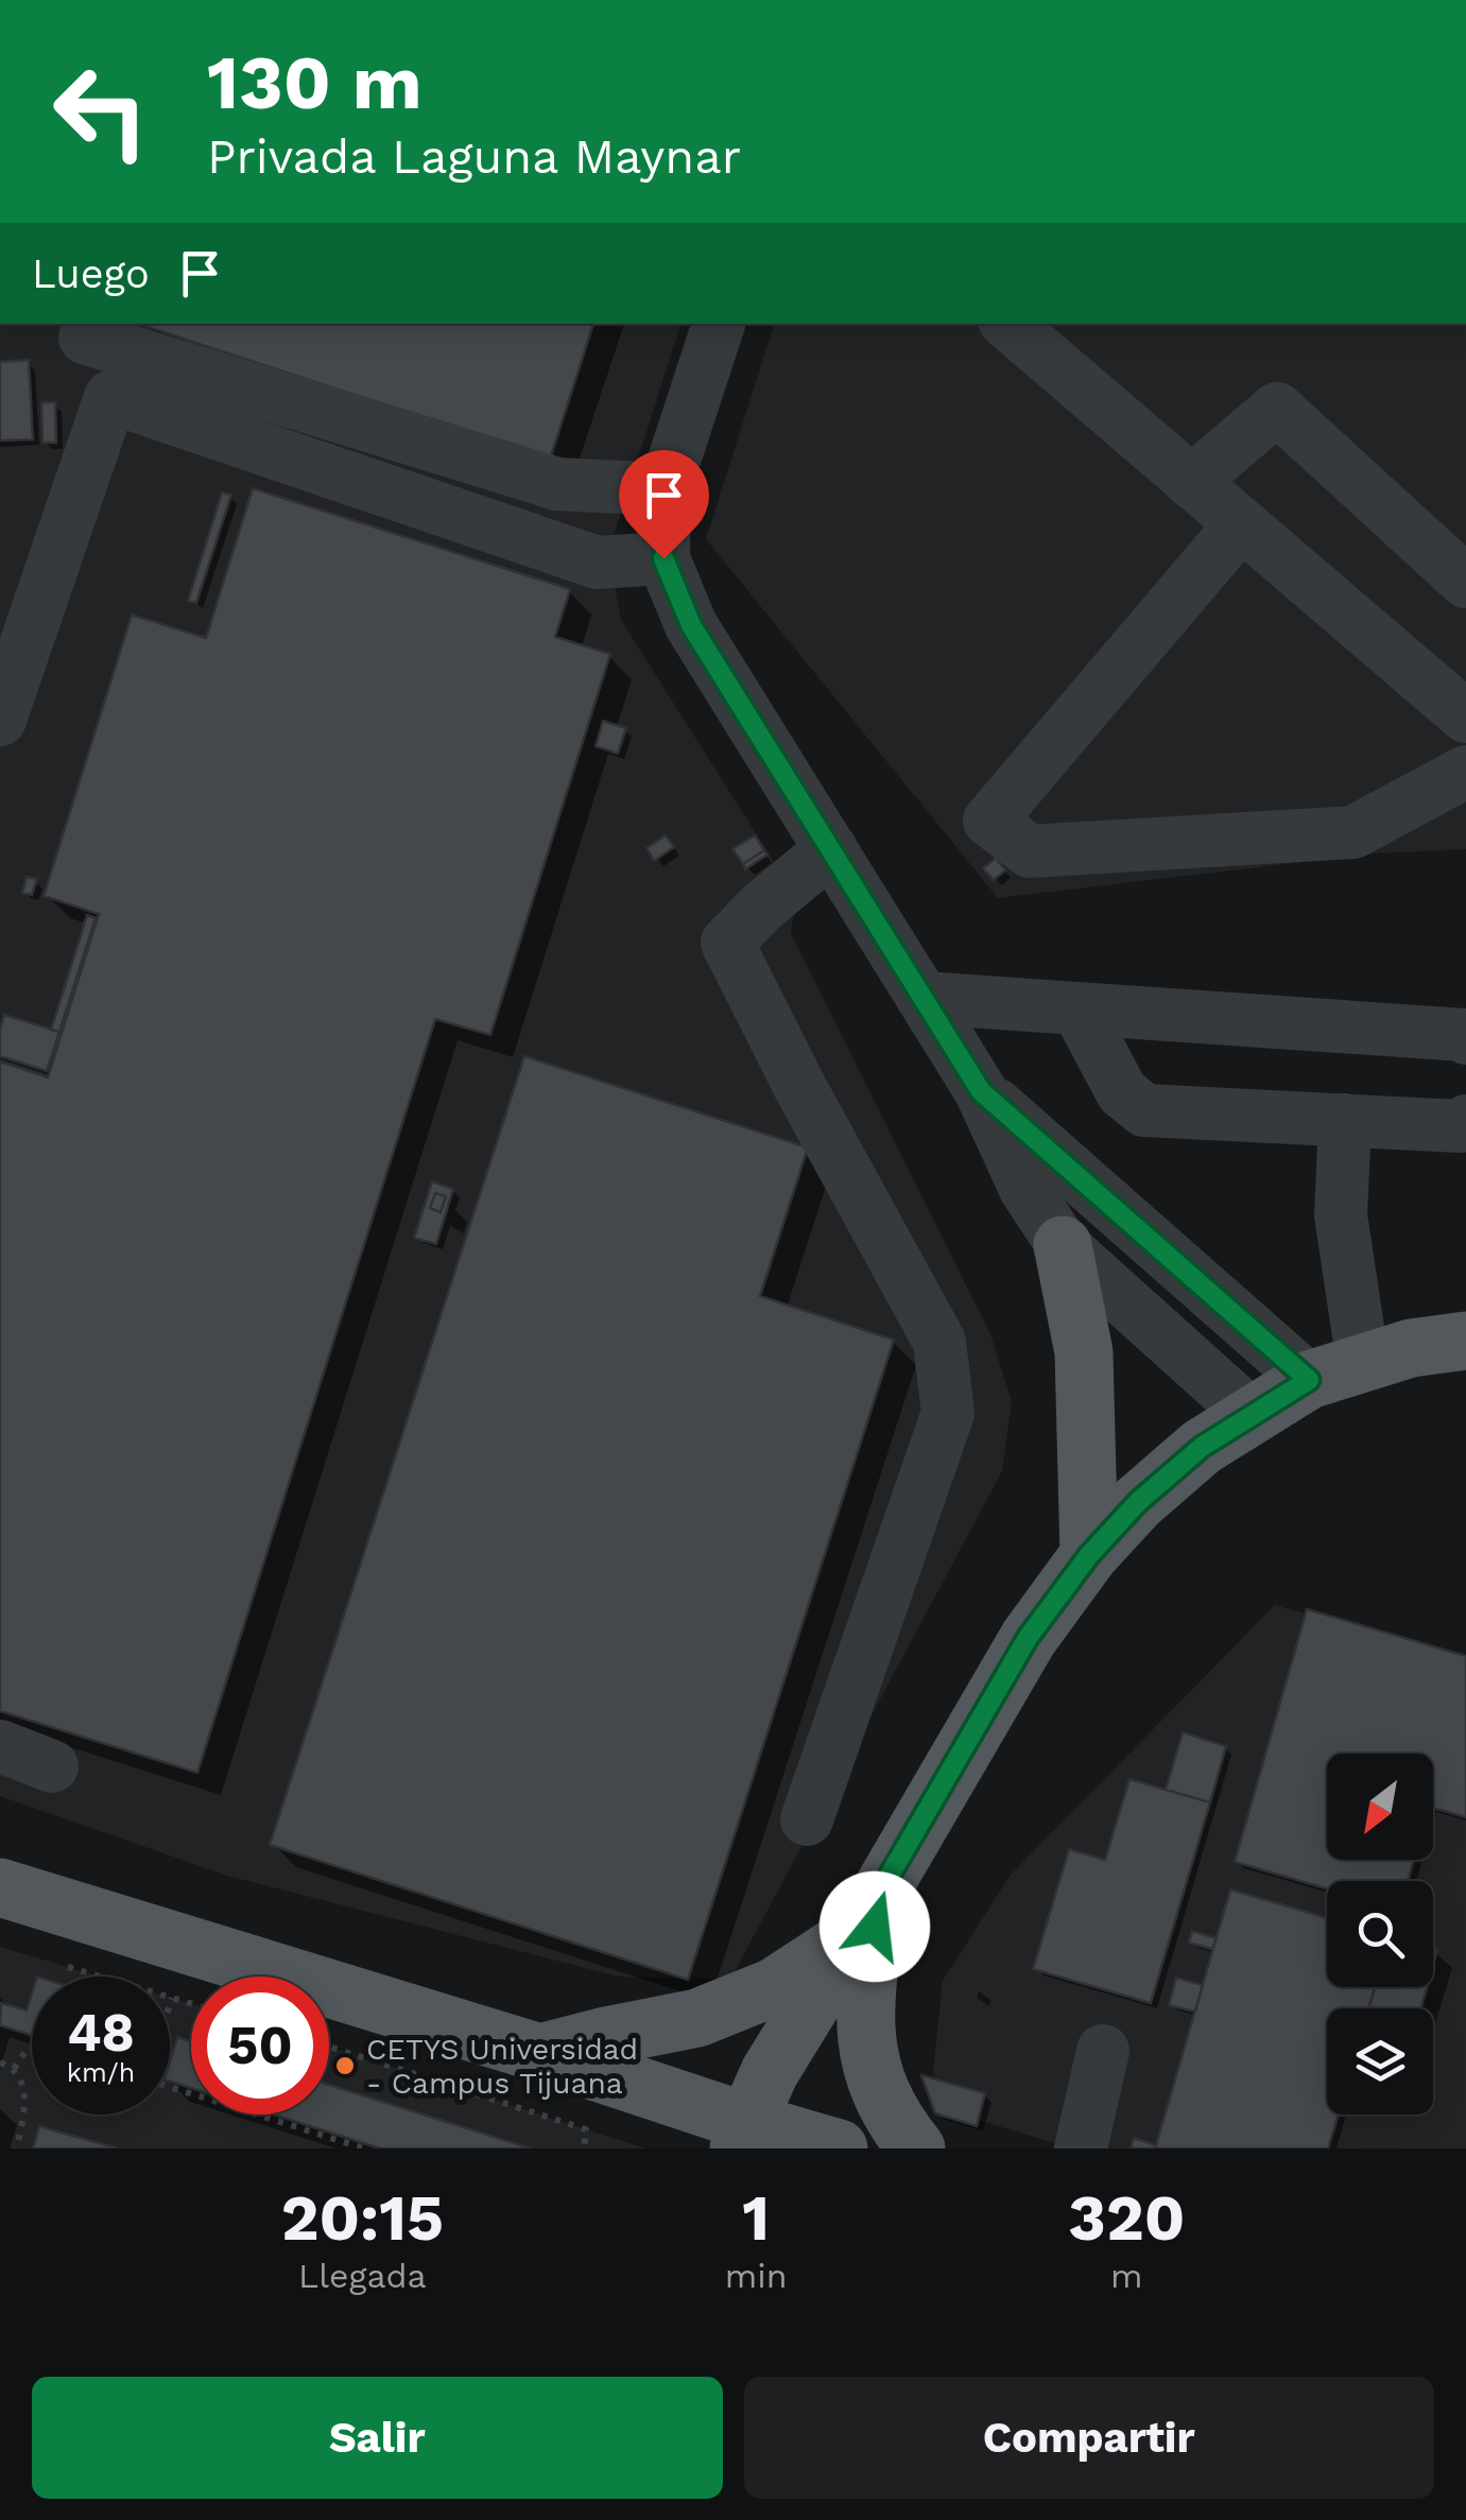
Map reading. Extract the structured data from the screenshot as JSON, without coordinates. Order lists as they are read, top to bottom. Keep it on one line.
{"places":["CETYS Universidad - Campus Tijuana"],"north":"bottom left","page":{"turn":["130 m","Privada Laguna Maynar"],"then":"Luego","speed":"48 km/h","limit":"50","eta":["20:15","Llegada","1","min","320","m"],"buttons":["Salir","Compartir"]}}
